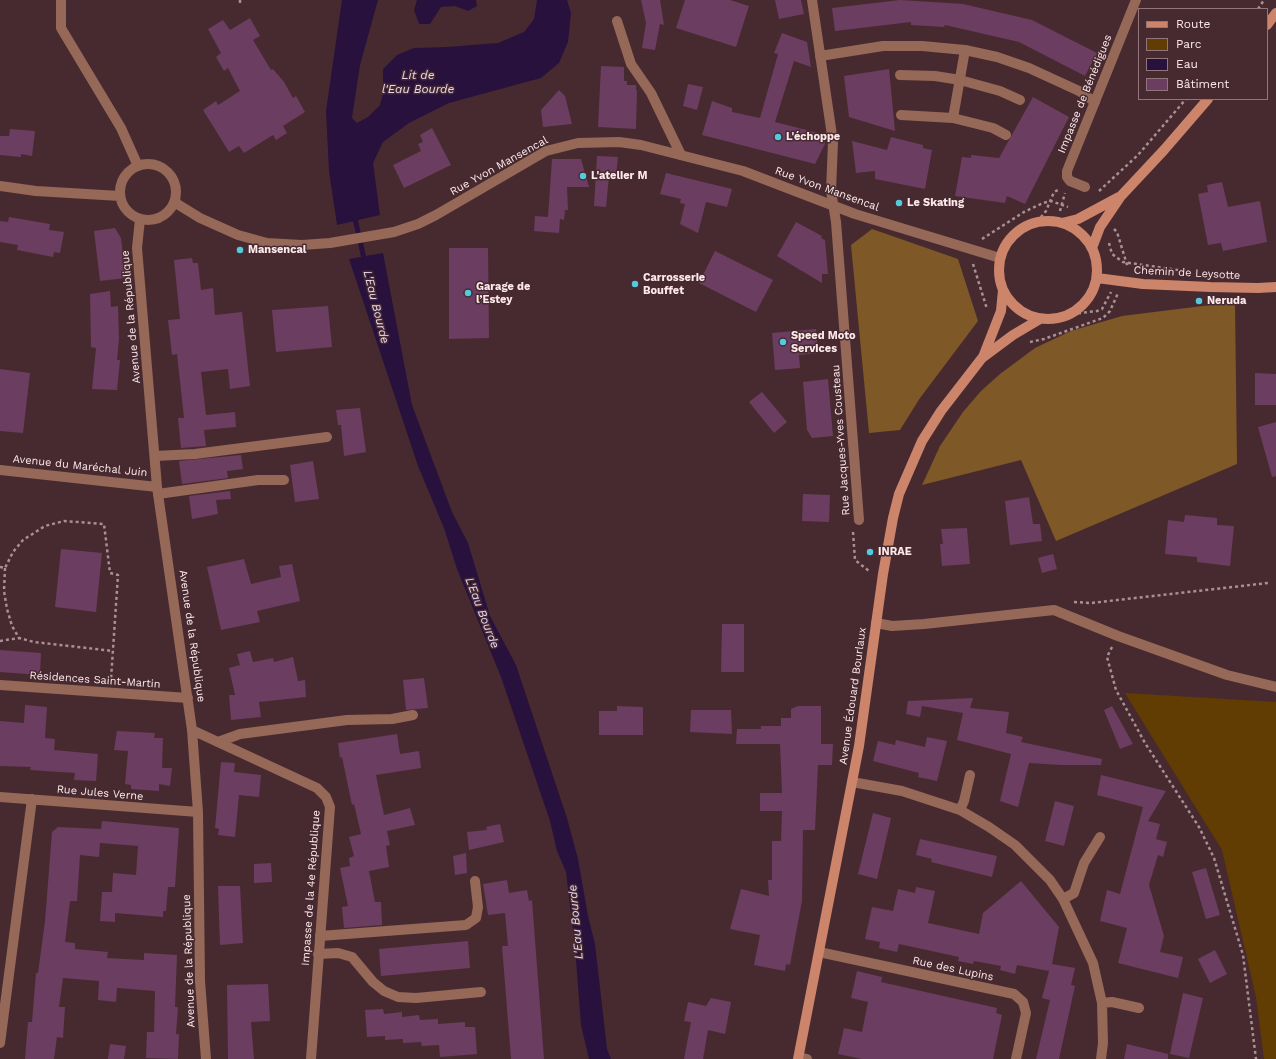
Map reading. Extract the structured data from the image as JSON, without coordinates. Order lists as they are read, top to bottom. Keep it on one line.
{"streets":{"street":["Impasse de Bénédigues","Rue Yvon Mansencal","Chemin de Leysotte","Avenue de la République","Rue Jacques-Yves Cousteau","Avenue du Maréchal Juin","Résidences Saint-Martin","Avenue Édouard Bourlaux","Rue Jules Verne","Impasse de la 4e République","Rue des Lupins"]},"crossings":[["Rue Yvon Mansencal","Chemin de Leysotte"],["Rue Yvon Mansencal","Avenue de la République"],["Rue Yvon Mansencal","Rue Jacques-Yves Cousteau"],["Rue Yvon Mansencal","Avenue Édouard Bourlaux"],["Chemin de Leysotte","Avenue Édouard Bourlaux"],["Avenue de la République","Avenue du Maréchal Juin"],["Avenue de la République","Résidences Saint-Martin"],["Avenue de la République","Rue Jules Verne"],["Avenue de la République","Impasse de la 4e République"],["Avenue Édouard Bourlaux","Rue des Lupins"]],"water":["Lit de l'Eau Bourde","L'Eau Bourde"],"places":["L'échoppe","L'atelier M","Le Skating","Mansencal","Carrosserie Bouffet","Garage de l’Estey","Neruda","Speed Moto Services","INRAE"],"legend":["Route","Parc","Eau","Bâtiment"]}
